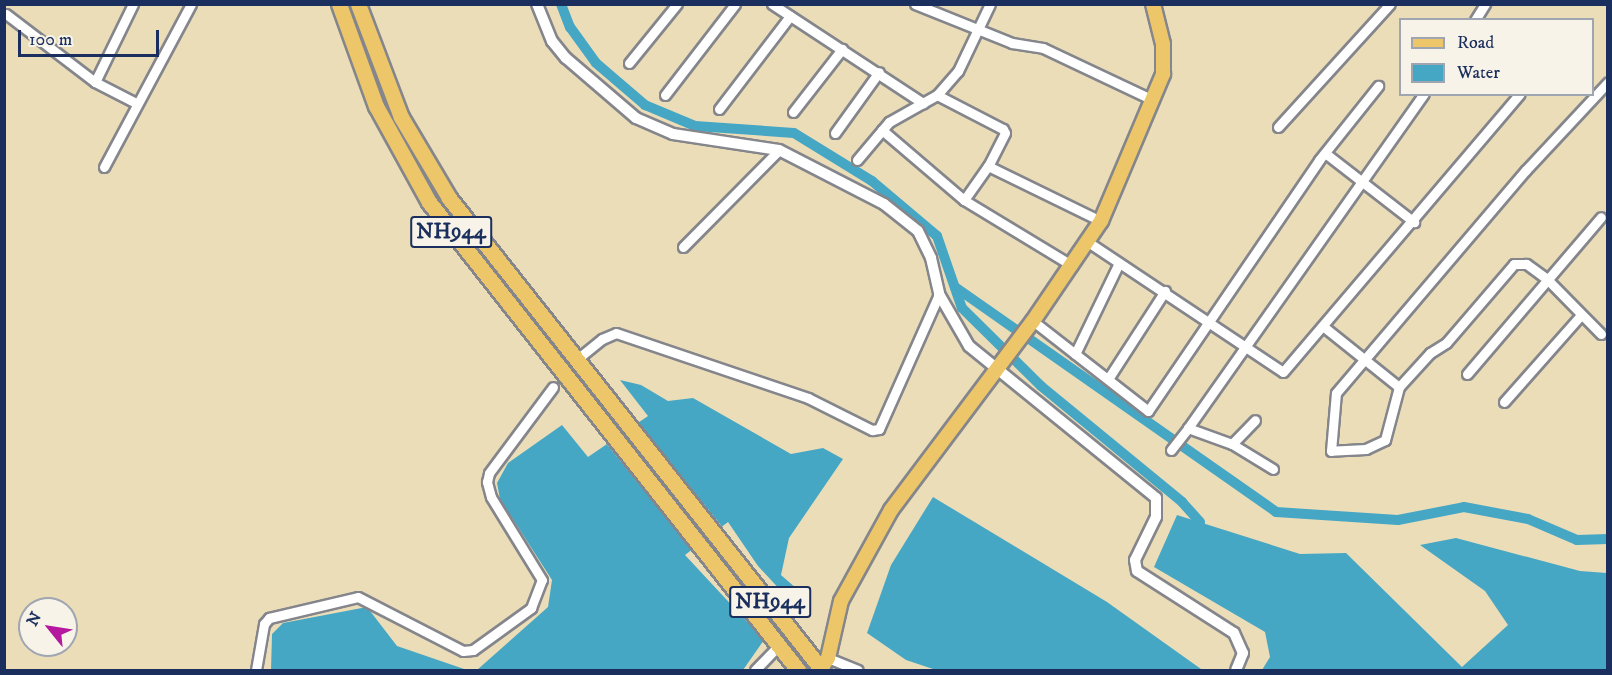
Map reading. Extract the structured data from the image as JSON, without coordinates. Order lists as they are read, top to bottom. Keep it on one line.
{"streets":{"highway":["NH944"]},"legend":["Road","Water"],"scale_bar":"100 m","north":"top left"}
